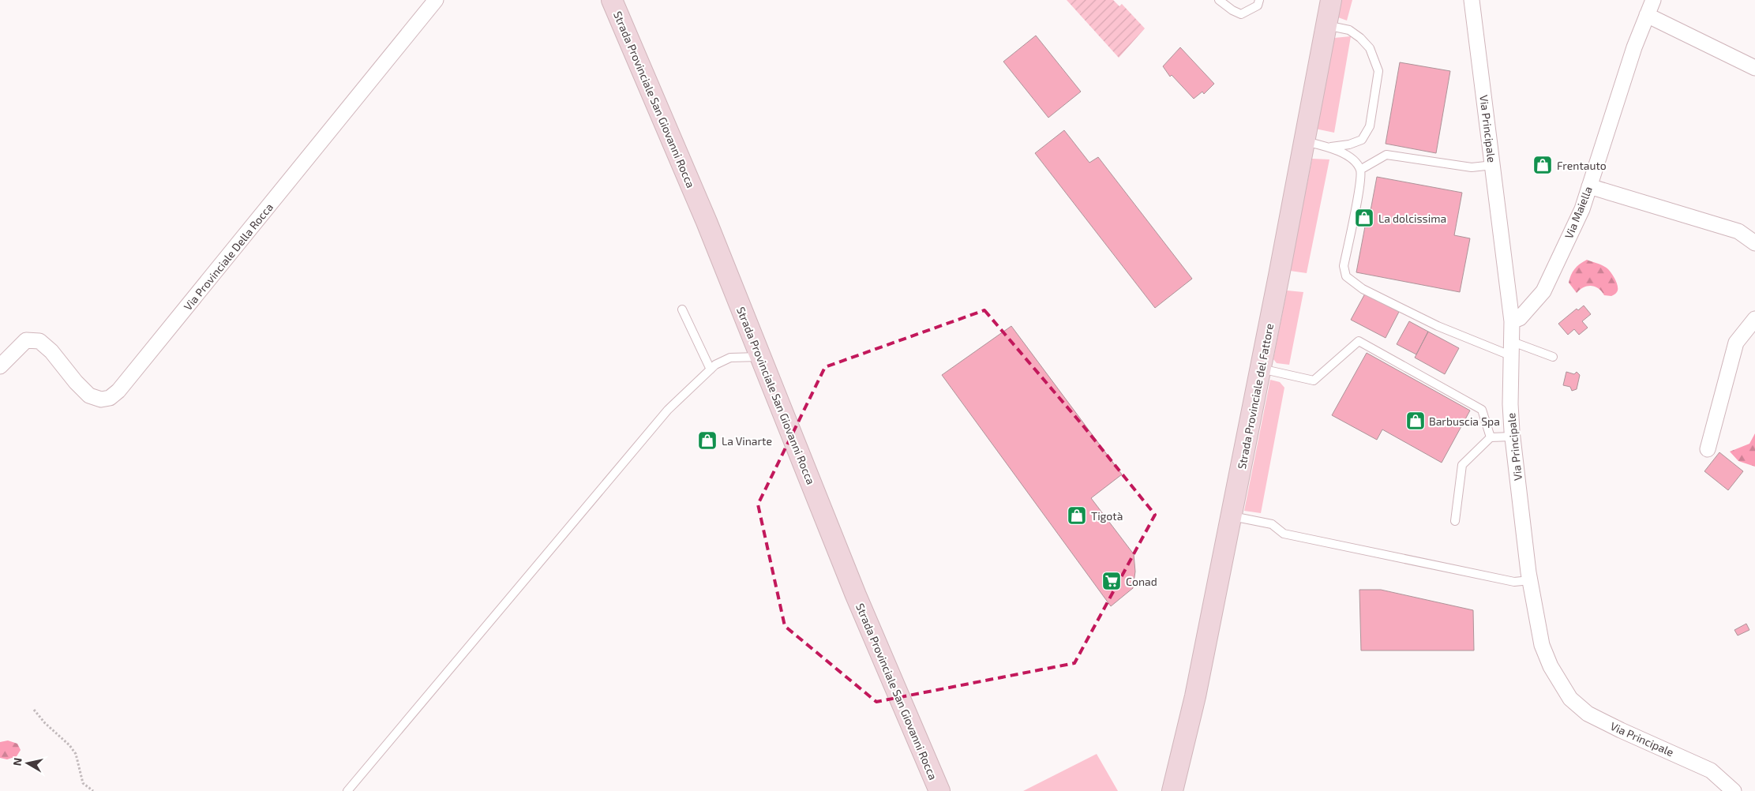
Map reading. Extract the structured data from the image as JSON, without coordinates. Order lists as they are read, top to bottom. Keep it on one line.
{"streets":{"main road":["Strada Provinciale San Giovanni Rocca","Strada Provinciale del Fattore"],"street":["Via Principale","Via Maiella","Via Provinciale Della Rocca"]},"crossings":[["Via Principale","Via Maiella"]],"places":{"shop":["Frentauto","La dolcissima","Barbuscia Spa","La Vinarte","Tigotà"],"supermarket":["Conad"]},"north":"left"}
